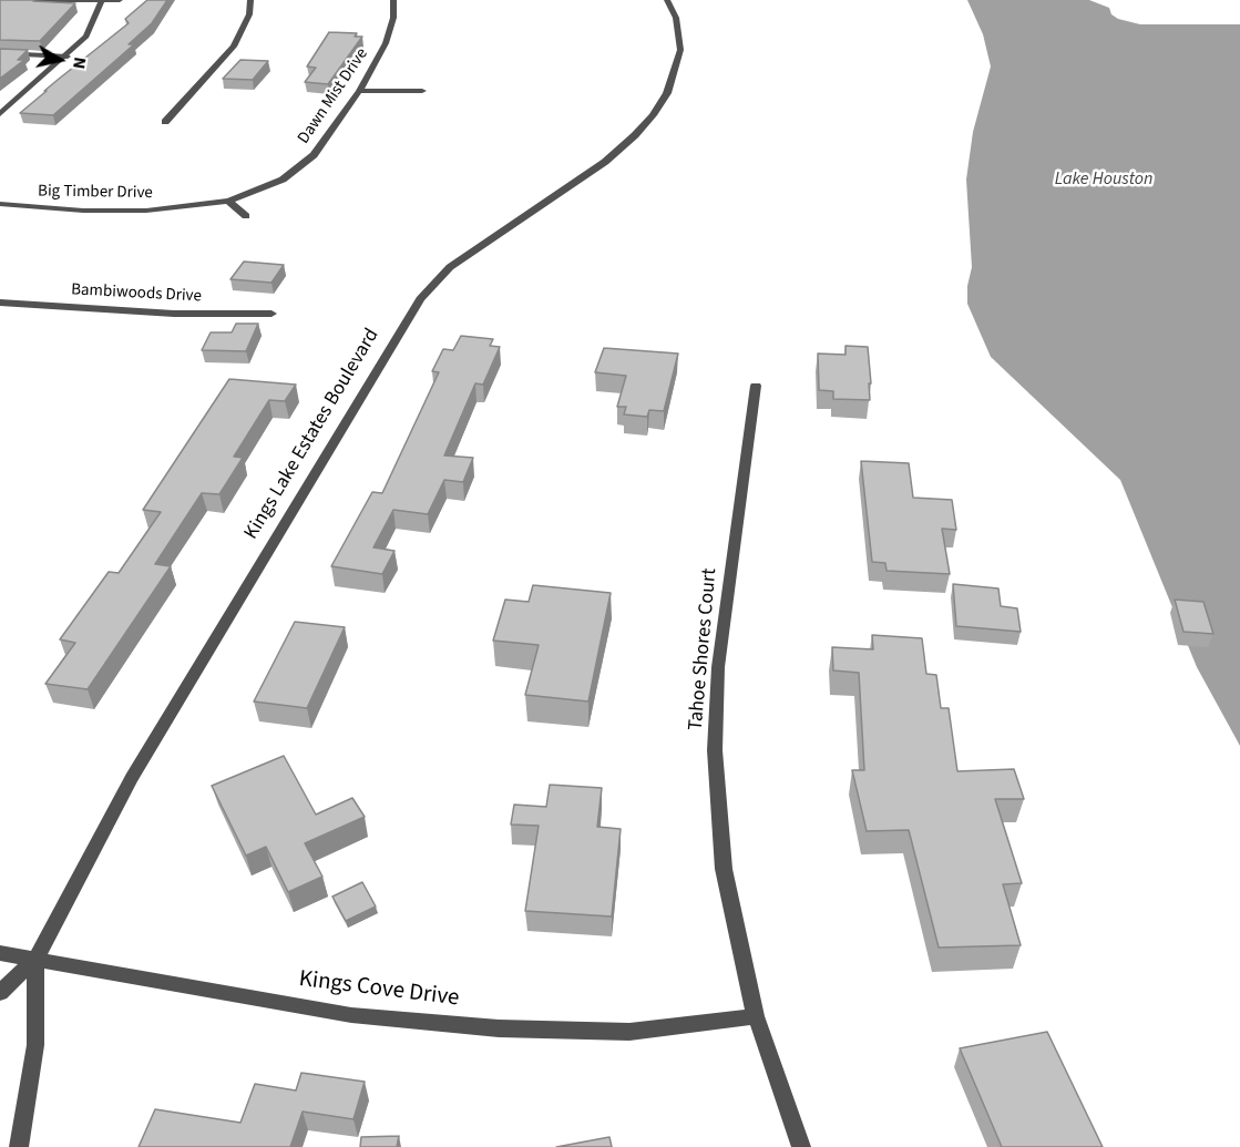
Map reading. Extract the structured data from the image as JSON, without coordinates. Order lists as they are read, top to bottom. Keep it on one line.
{"streets":{"street":["Dawn Mist Drive","Big Timber Drive","Bambiwoods Drive","Kings Lake Estates Boulevard","Tahoe Shores Court","Kings Cove Drive"]},"crossings":[["Dawn Mist Drive","Big Timber Drive"],["Kings Lake Estates Boulevard","Kings Cove Drive"],["Tahoe Shores Court","Kings Cove Drive"]],"water":["Lake Houston"],"north":"right"}
